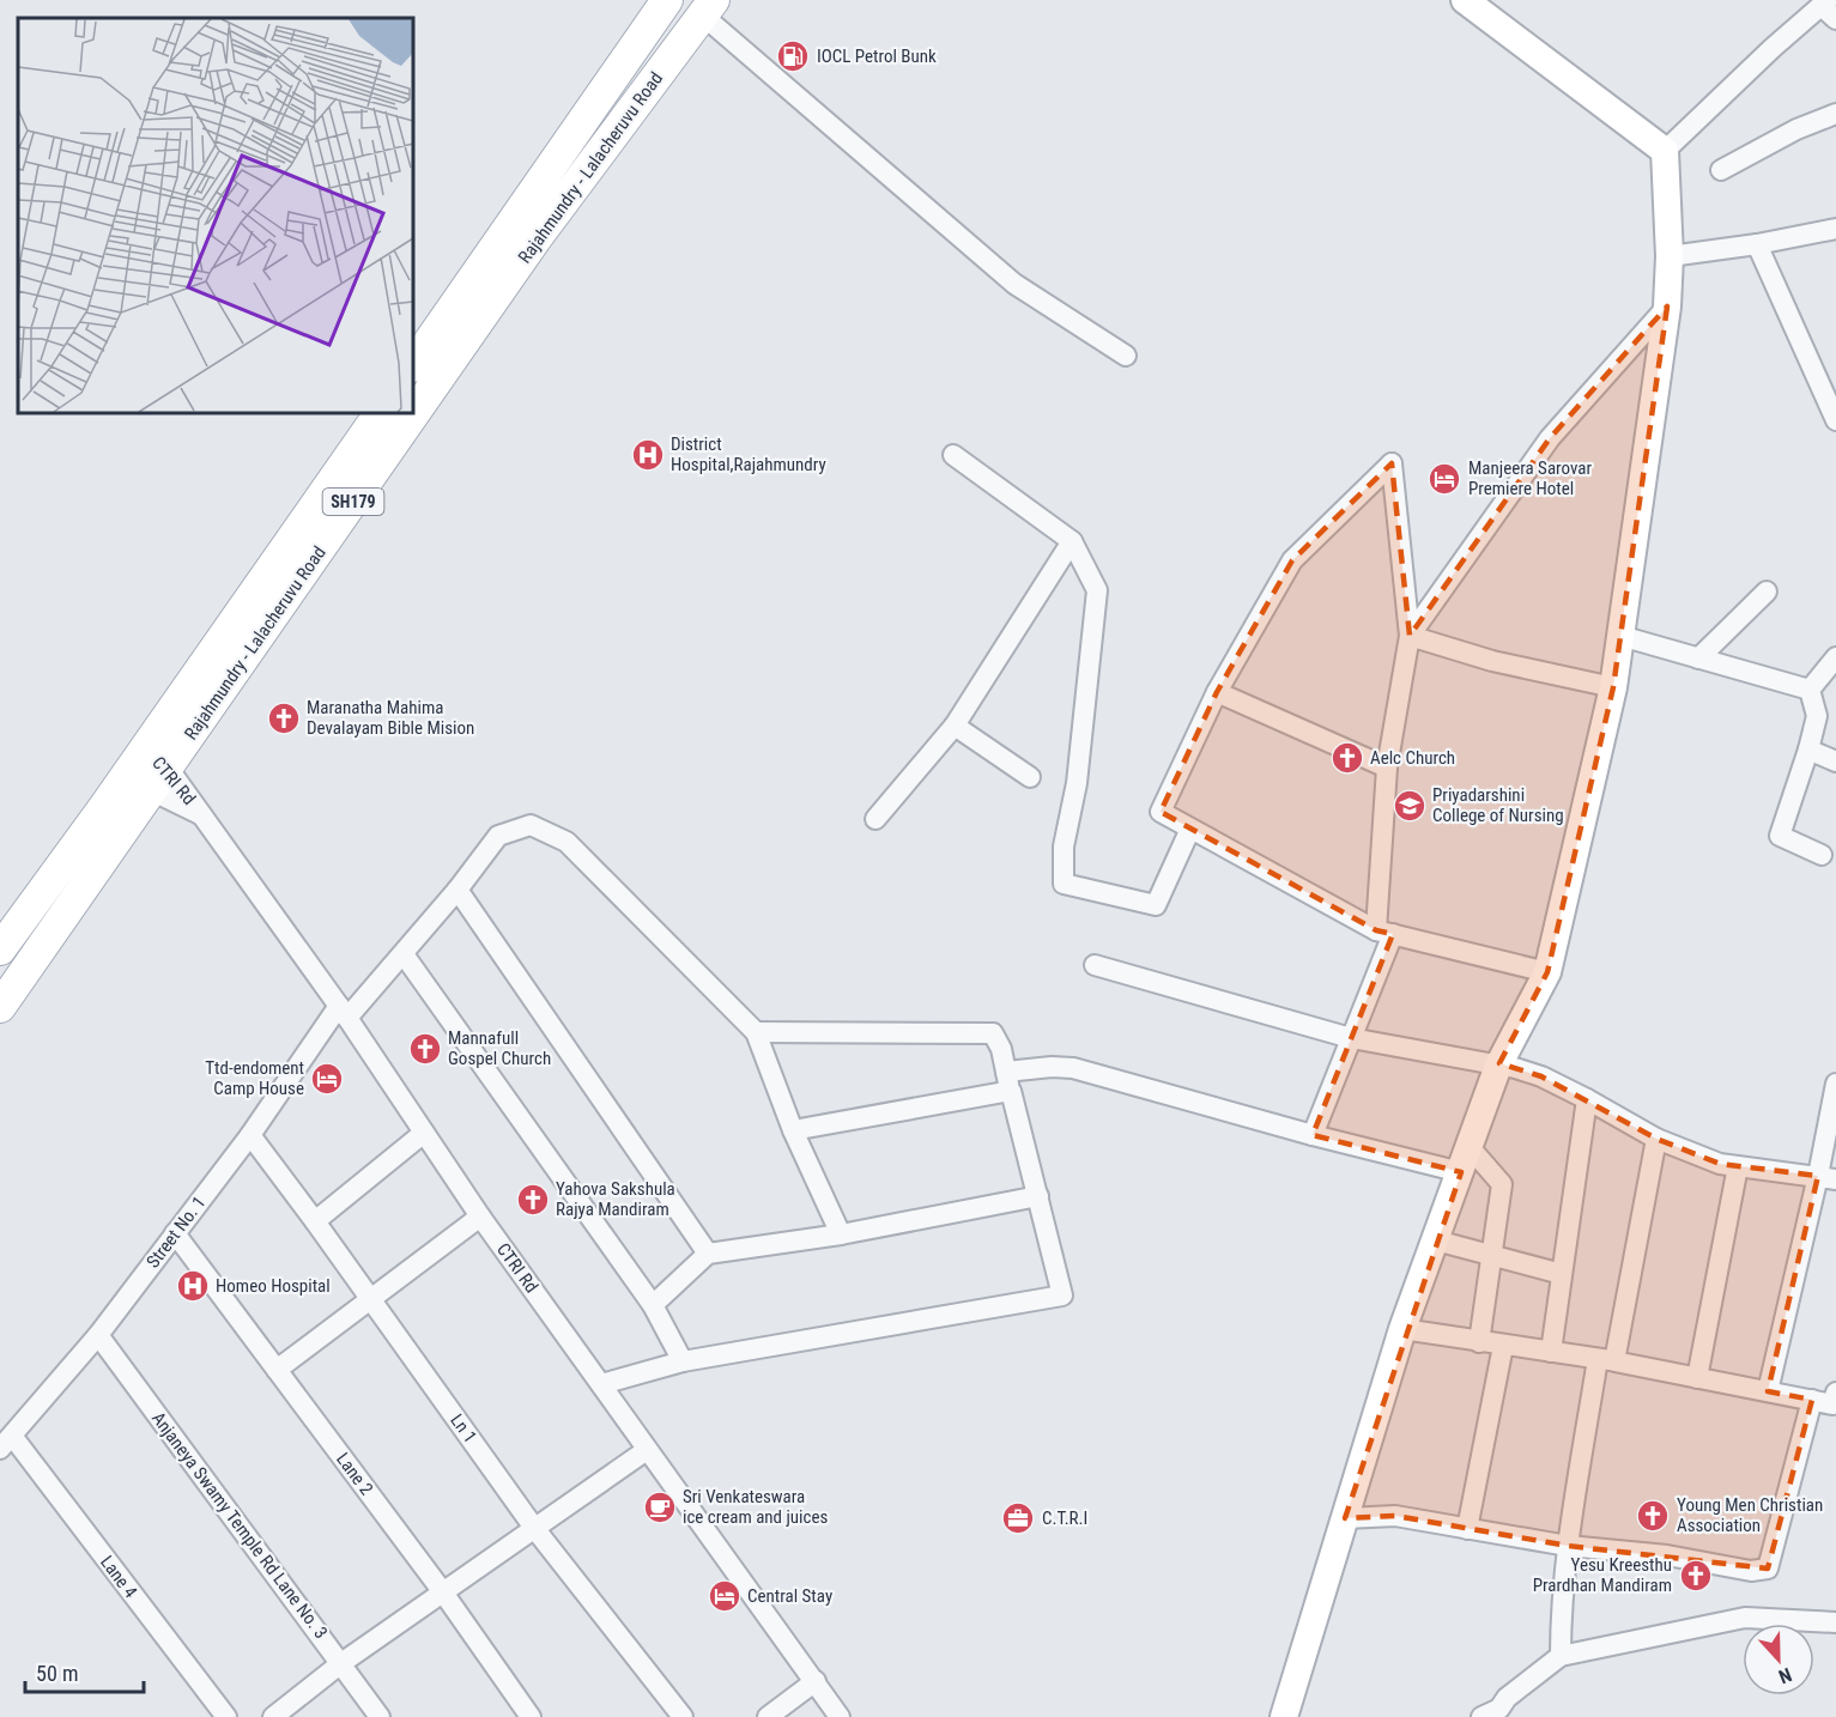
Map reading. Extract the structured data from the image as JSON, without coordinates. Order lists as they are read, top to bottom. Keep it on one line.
{"streets":{"main road":["Rajahmundry - Lalacheruvu Road","SH179"],"street":["CTRI Rd","Street No. 1","Ln 1","Lane 2","Anjaneya Swamy Temple Rd Lane No. 3","Lane 4"]},"crossings":[["Rajahmundry - Lalacheruvu Road","SH179"],["Rajahmundry - Lalacheruvu Road","CTRI Rd"],["SH179","CTRI Rd"],["CTRI Rd","Street No. 1"],["Street No. 1","Ln 1"],["Street No. 1","Lane 2"],["Street No. 1","Anjaneya Swamy Temple Rd Lane No. 3"],["Street No. 1","Lane 4"]],"places":{"fuel station":["IOCL Petrol Bunk"],"hospital":["District Hospital,Rajahmundry","Homeo Hospital"],"hotel":["Manjeera Sarovar Premiere Hotel","Ttd-endoment Camp House","Central Stay"],"church":["Maranatha Mahima Devalayam Bible Mision","Aelc Church","Mannafull Gospel Church","Yahova Sakshula Rajya Mandiram","Young Men Christian Association","Yesu Kreesthu Prardhan Mandiram"],"school or university":["Priyadarshini College of Nursing"],"cafe":["Sri Venkateswara ice cream and juices"],"office":["C.T.R.I"]},"scale_bar":"50 m","north":"bottom"}
